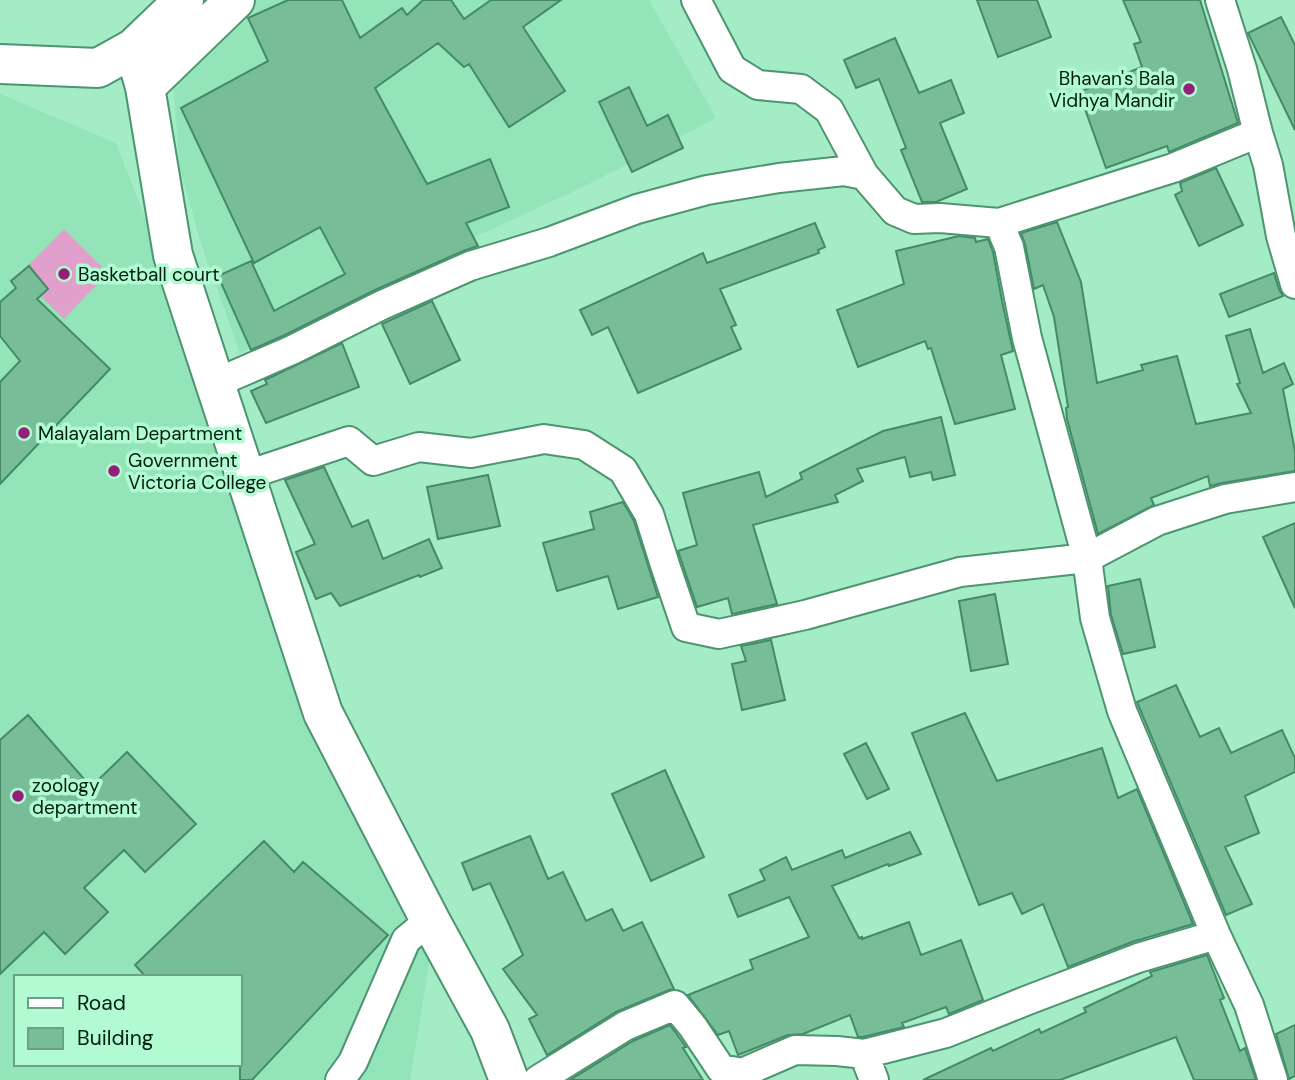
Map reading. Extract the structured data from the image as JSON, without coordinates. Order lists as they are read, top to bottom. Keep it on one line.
{"places":["Bhavan's Bala Vidhya Mandir","Basketball court","Malayalam Department","Government Victoria College","zoology department"],"legend":["Road","Building"]}
